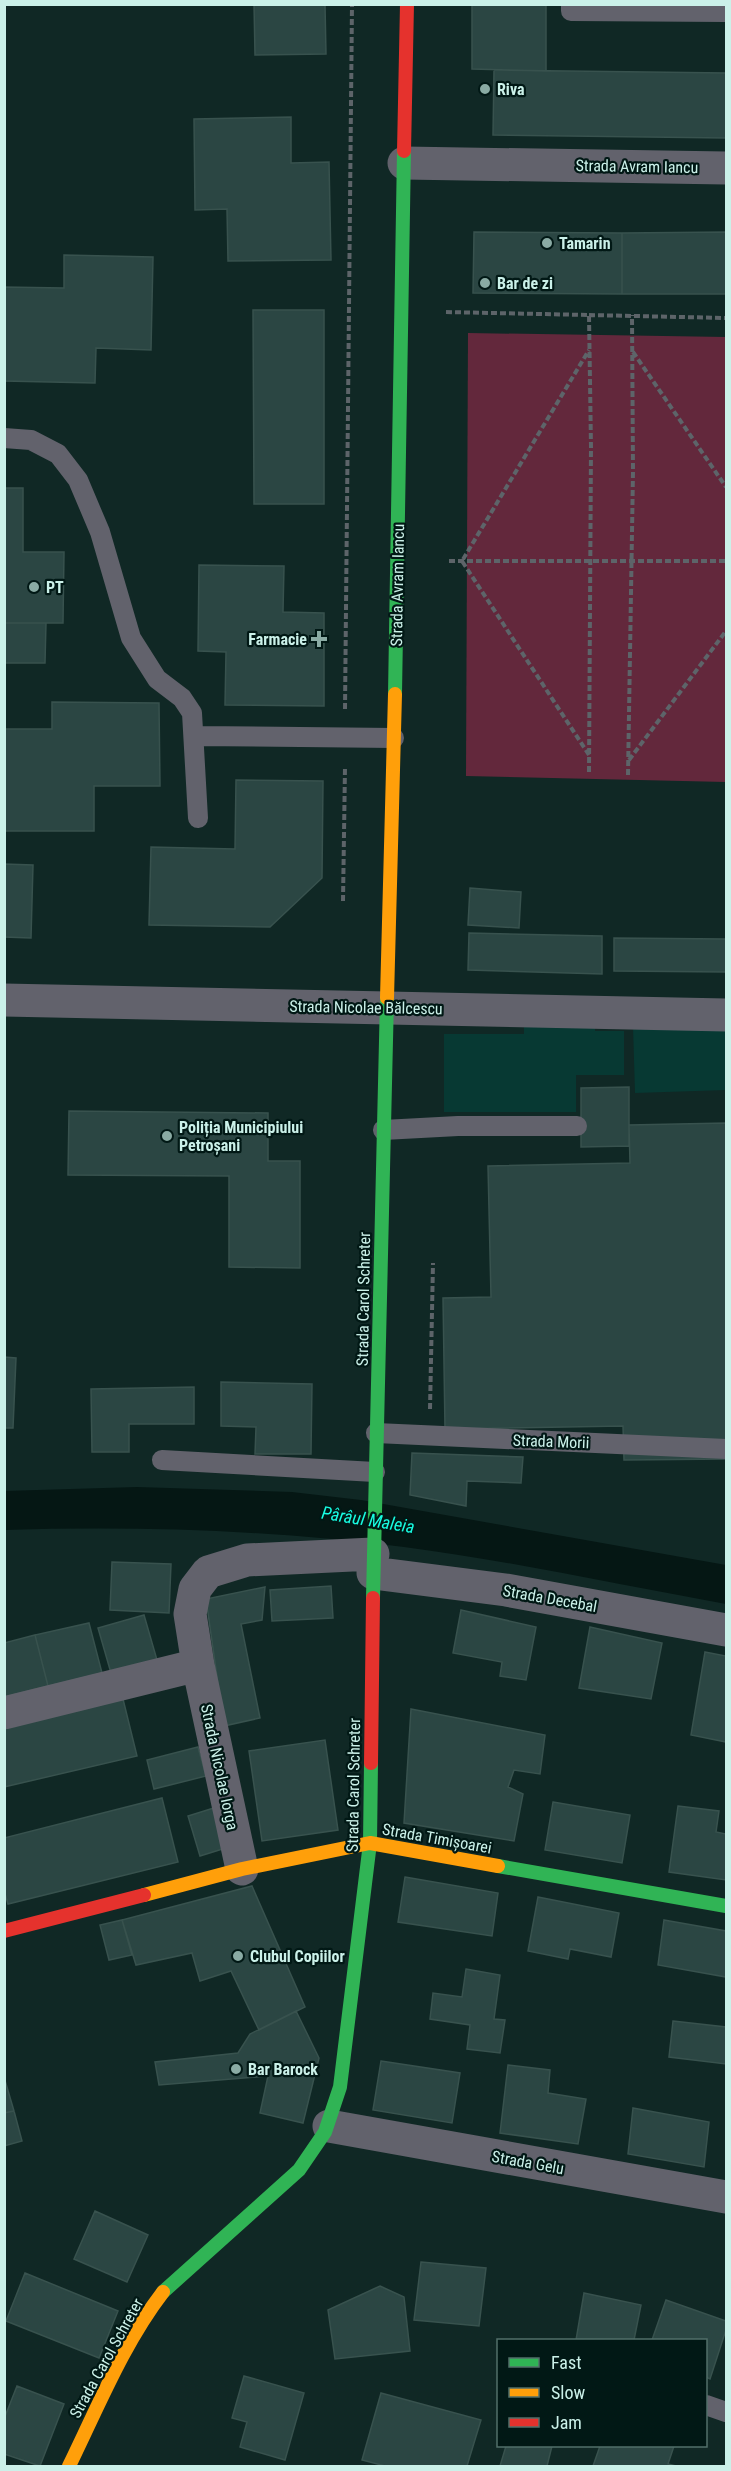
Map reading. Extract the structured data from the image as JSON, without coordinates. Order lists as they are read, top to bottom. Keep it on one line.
{"streets":{"street":["Strada Avram Iancu","Strada Nicolae Bălcescu","Strada Carol Schreter","Strada Decebal","Strada Nicolae Iorga","Strada Timișoarei","Strada Gelu"],"lane":["Strada Morii"]},"crossings":[["Strada Avram Iancu","Strada Nicolae Bălcescu"],["Strada Avram Iancu","Strada Carol Schreter"],["Strada Nicolae Bălcescu","Strada Carol Schreter"],["Strada Carol Schreter","Strada Morii"],["Strada Carol Schreter","Strada Decebal"],["Strada Carol Schreter","Strada Nicolae Iorga"],["Strada Carol Schreter","Strada Timișoarei"],["Strada Carol Schreter","Strada Gelu"],["Strada Decebal","Strada Nicolae Iorga"],["Strada Nicolae Iorga","Strada Timișoarei"]],"water":["Pârâul Maleia"],"places":{"other":["Riva","Tamarin","Bar de zi","PT","Poliția Municipiului Petroșani","Clubul Copiilor","Bar Barock"],"health":["Farmacie"]},"legend":["Fast","Slow","Jam"]}
